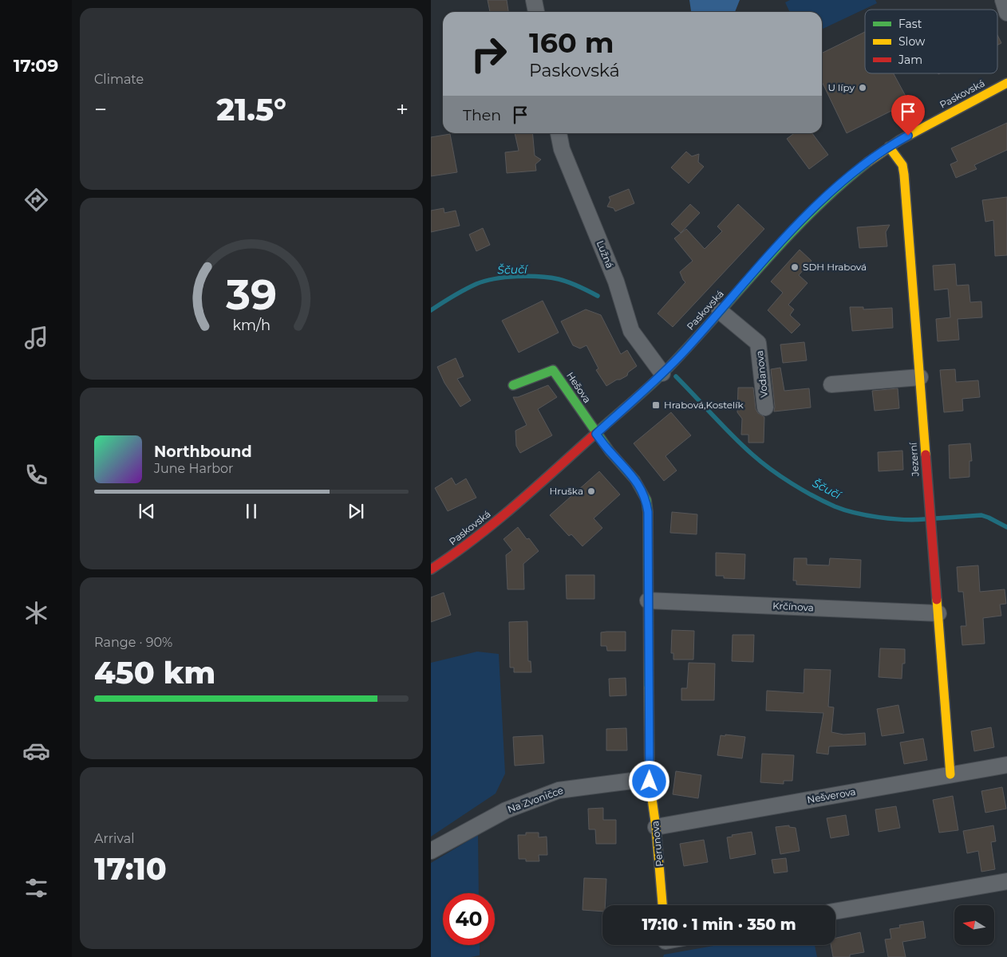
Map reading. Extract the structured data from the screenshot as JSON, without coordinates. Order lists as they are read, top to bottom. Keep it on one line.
{"streets":{"street":["Paskovská","Lužná","Vodanova","Hešova","Jezerní","Krčínova","Nešverova","Na Zvoničce","Perunova"]},"crossings":[["Paskovská","Lužná"],["Paskovská","Vodanova"],["Paskovská","Hešova"],["Paskovská","Jezerní"],["Paskovská","Perunova"],["Hešova","Perunova"],["Jezerní","Krčínova"],["Jezerní","Nešverova"],["Krčínova","Perunova"],["Nešverova","Perunova"],["Na Zvoničce","Perunova"]],"water":["Ščučí"],"places":{"other":["U lípy","SDH Hrabová","Hruška"],"transit":["Hrabová,Kostelík"]},"legend":["Fast","Slow","Jam"],"north":"left","page":{"tabs":"17:09","tile":["Climate",["Range · 90%","450 km"],["Arrival","17:10"]],"turn":["160 m","Paskovská"],"heat":["−","21.5°","+"],"then":"Then","song":["Northbound","June Harbor"],"limit":"40","trip":"17:10 · 1 min · 350 m","gauge":["39","km/h"]}}
